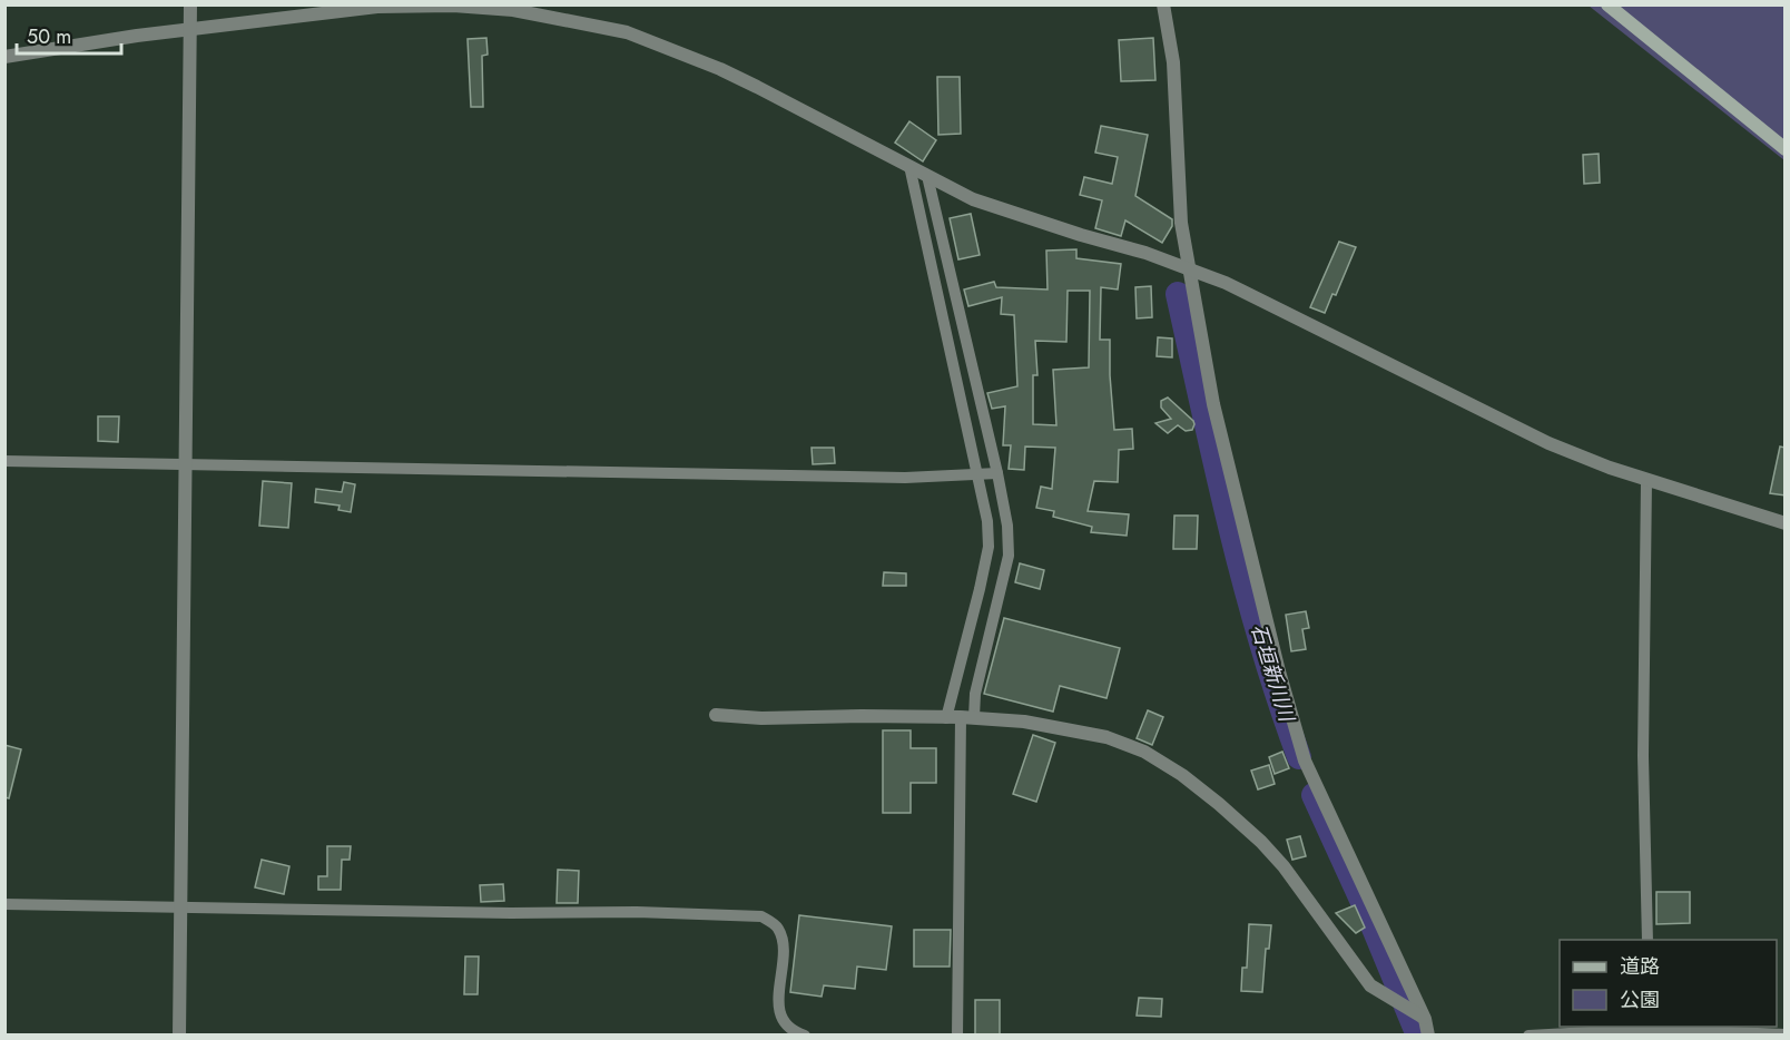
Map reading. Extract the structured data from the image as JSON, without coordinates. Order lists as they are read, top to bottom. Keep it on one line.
{"water":["石垣新川川"],"legend":["道路","公園"],"scale_bar":"50 m"}
